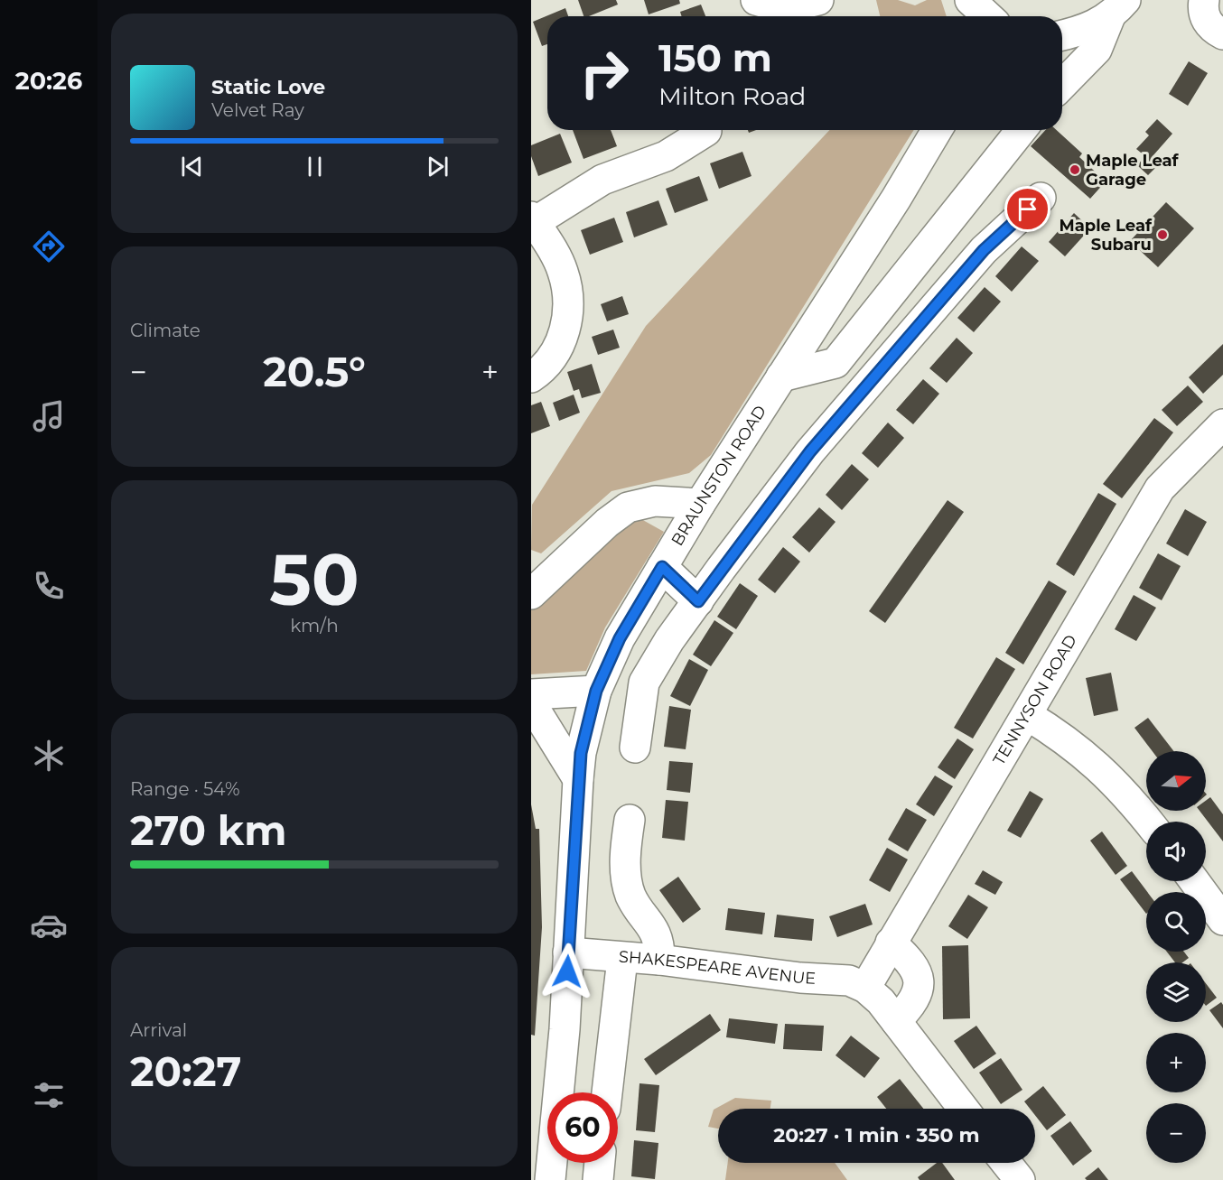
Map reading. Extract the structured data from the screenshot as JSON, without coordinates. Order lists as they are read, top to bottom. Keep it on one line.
{"streets":{"main road":["BRAUNSTON ROAD","TENNYSON ROAD","SHAKESPEARE AVENUE"]},"crossings":[["BRAUNSTON ROAD","SHAKESPEARE AVENUE"],["TENNYSON ROAD","SHAKESPEARE AVENUE"]],"places":["Maple Leaf Garage","Maple Leaf Subaru"],"north":"right","page":{"tabs":"20:26","turn":["150 m","Milton Road"],"song":["Static Love","Velvet Ray"],"tile":["Climate",["50","km/h"],["Range · 54%","270 km"],["Arrival","20:27"]],"heat":["−","20.5°","+"],"map_buttons":["+","−"],"limit":"60","trip":"20:27 · 1 min · 350 m"}}
